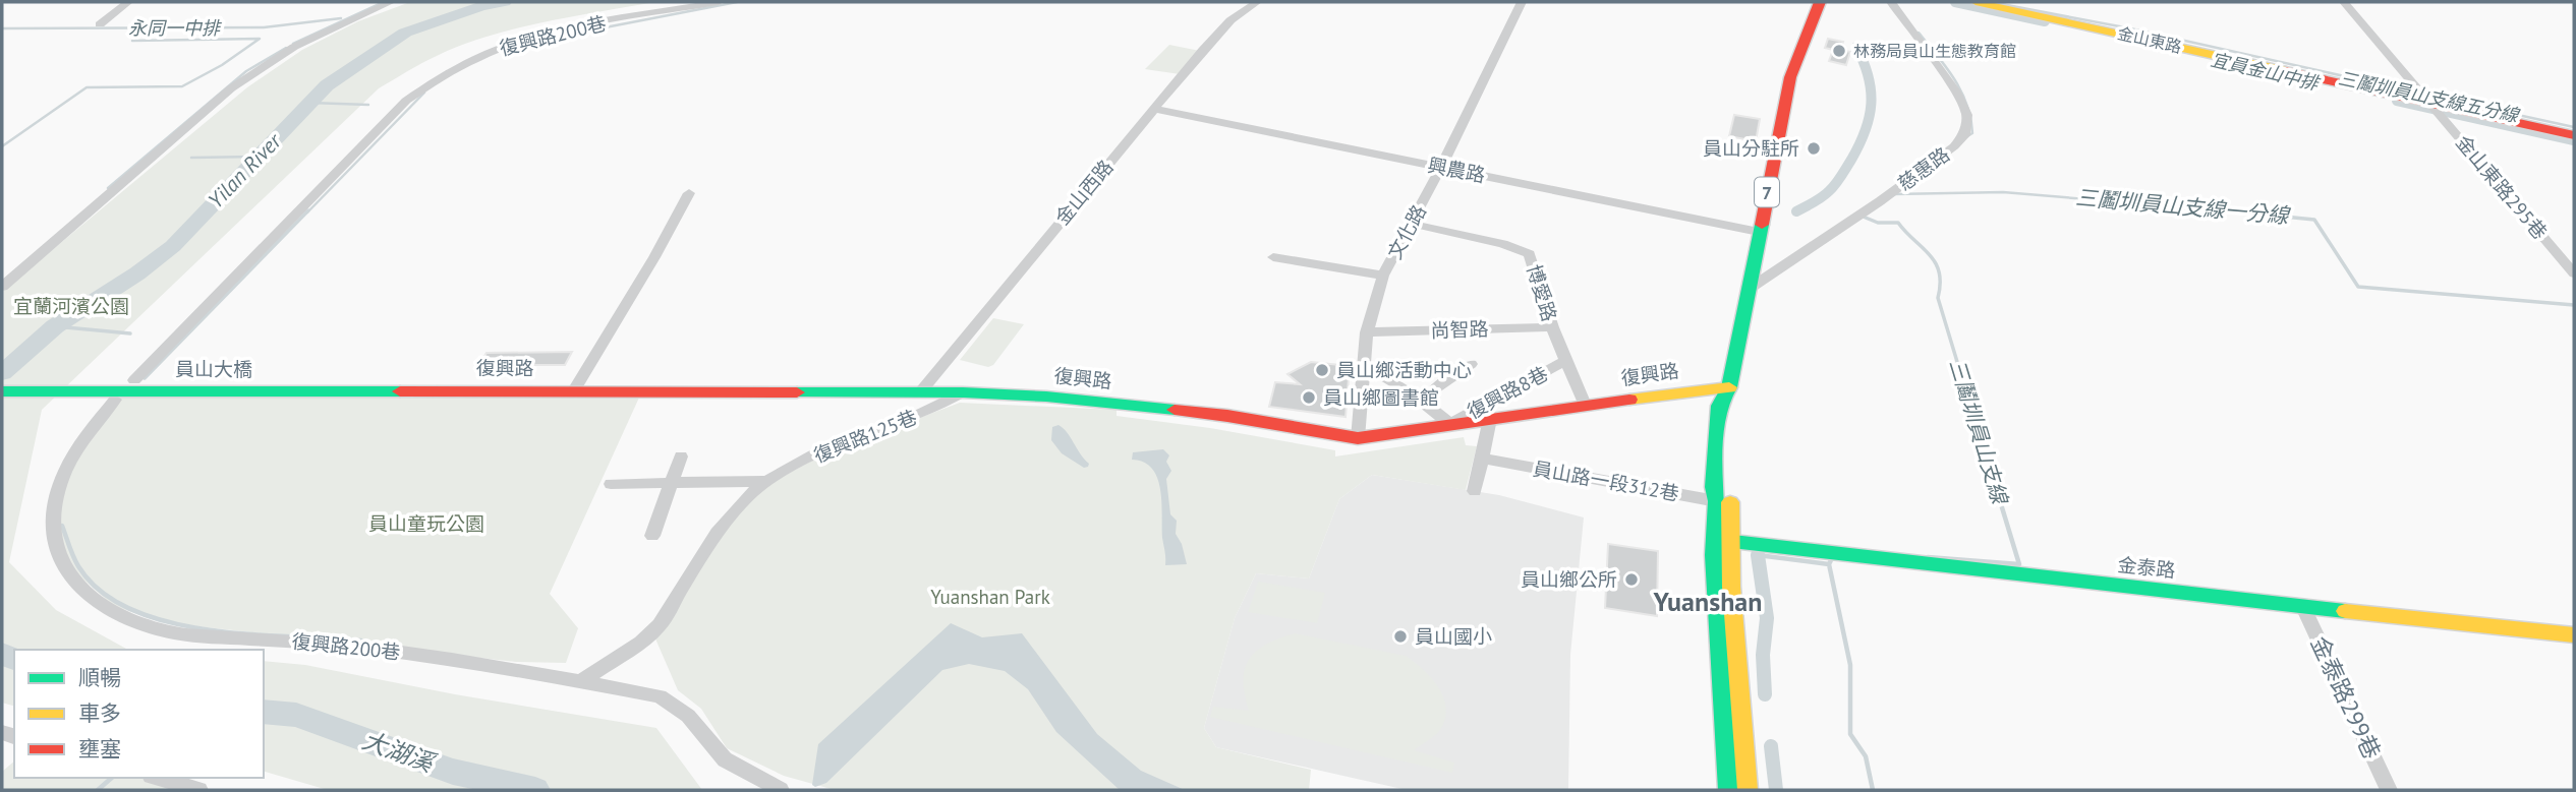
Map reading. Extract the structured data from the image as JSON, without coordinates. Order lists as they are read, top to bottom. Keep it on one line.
{"streets":{"street":["復興路200巷","金山東路","慈惠路","興農路","金山東路295巷","金山西路","7","文化路","博愛路","尚智路","復興路","員山大橋","復興路8巷","復興路125巷","員山路一段312巷","金泰路","金泰路299巷"]},"crossings":[["復興路200巷","員山大橋"],["金山東路","金山東路295巷"],["慈惠路","7"],["興農路","金山西路"],["興農路","7"],["興農路","文化路"],["金山西路","復興路"],["7","復興路"],["7","員山路一段312巷"],["7","金泰路"],["文化路","博愛路"],["文化路","尚智路"],["文化路","復興路"],["博愛路","尚智路"],["博愛路","復興路"],["博愛路","復興路8巷"],["復興路","員山大橋"],["復興路","復興路8巷"],["復興路","復興路125巷"],["金泰路","金泰路299巷"]],"districts":["Yuanshan"],"water":["永同一中排","宜員金山中排","三鬮圳員山支線五分線","Yilan River","三鬮圳員山支線一分線","三鬮圳員山支線","大湖溪"],"parks":["宜蘭河濱公園","員山童玩公園","Yuanshan Park"],"places":["林務局員山生態教育館","員山分駐所","員山鄉活動中心","員山鄉圖書館","員山鄉公所","員山國小"],"legend":["順暢","車多","壅塞"]}
